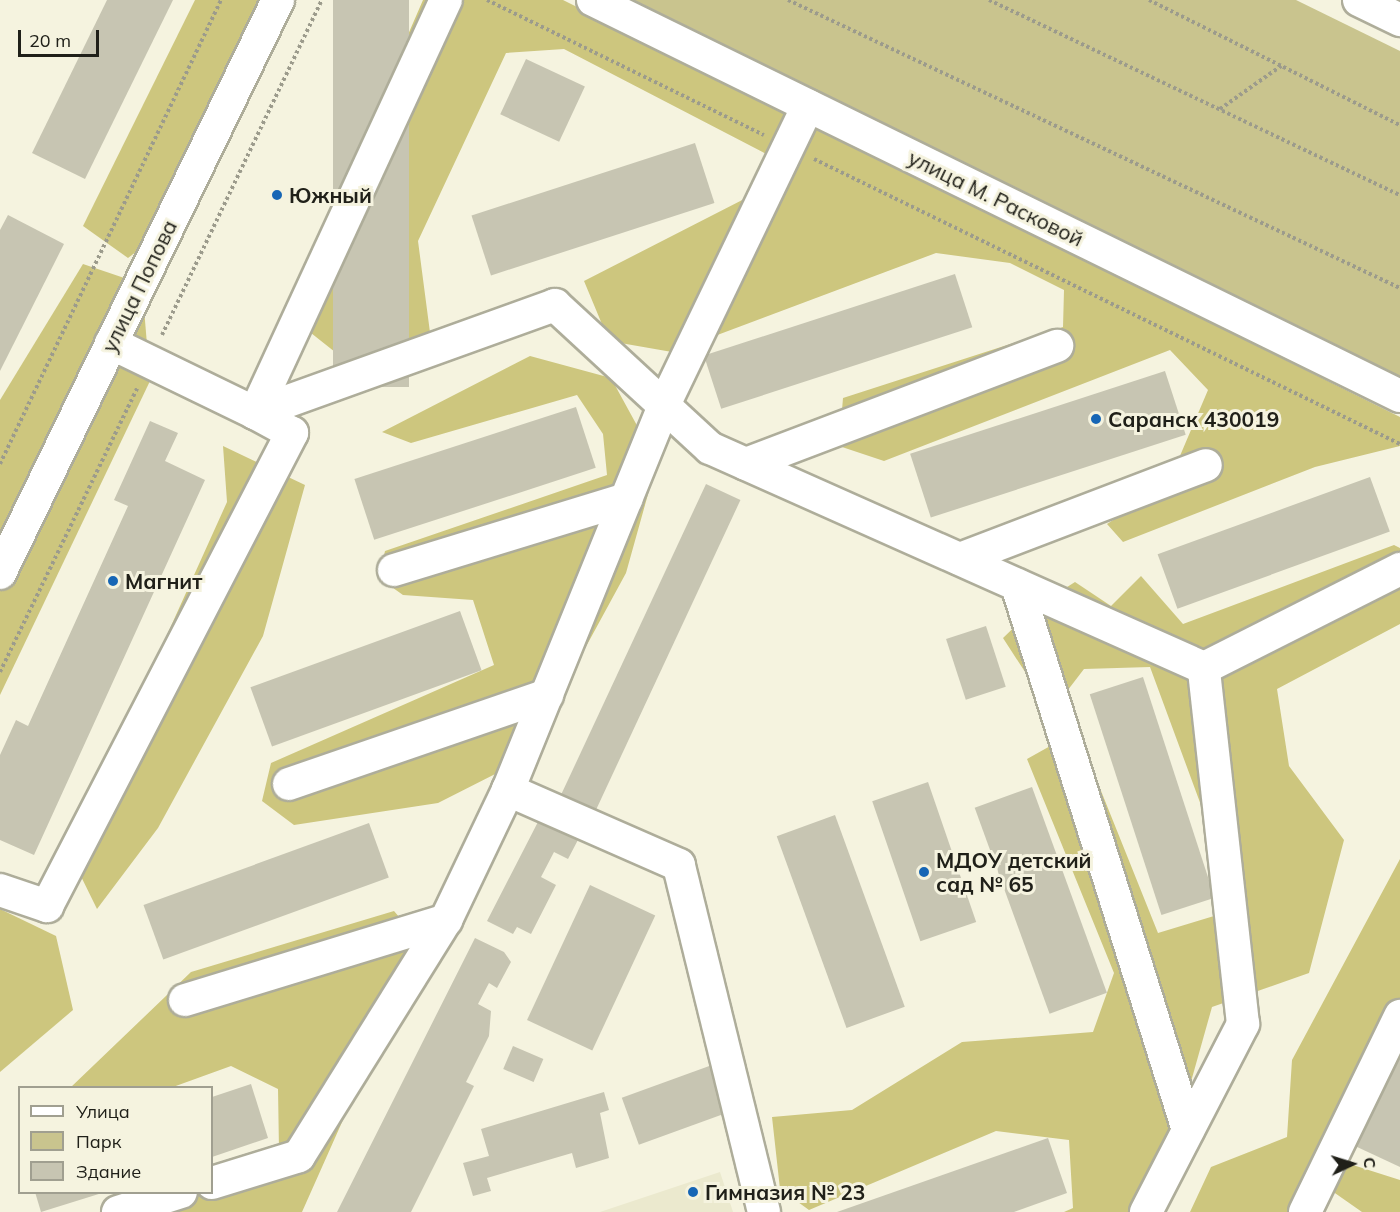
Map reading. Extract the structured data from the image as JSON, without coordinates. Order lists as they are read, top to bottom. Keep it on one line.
{"streets":{"street":["улица М. Расковой","улица Попова"]},"places":["Южный","Саранск 430019","Магнит","МДОУ детский сад № 65","Гимназия № 23"],"legend":["Улица","Парк","Здание"],"scale_bar":"20 m","north":"right"}
